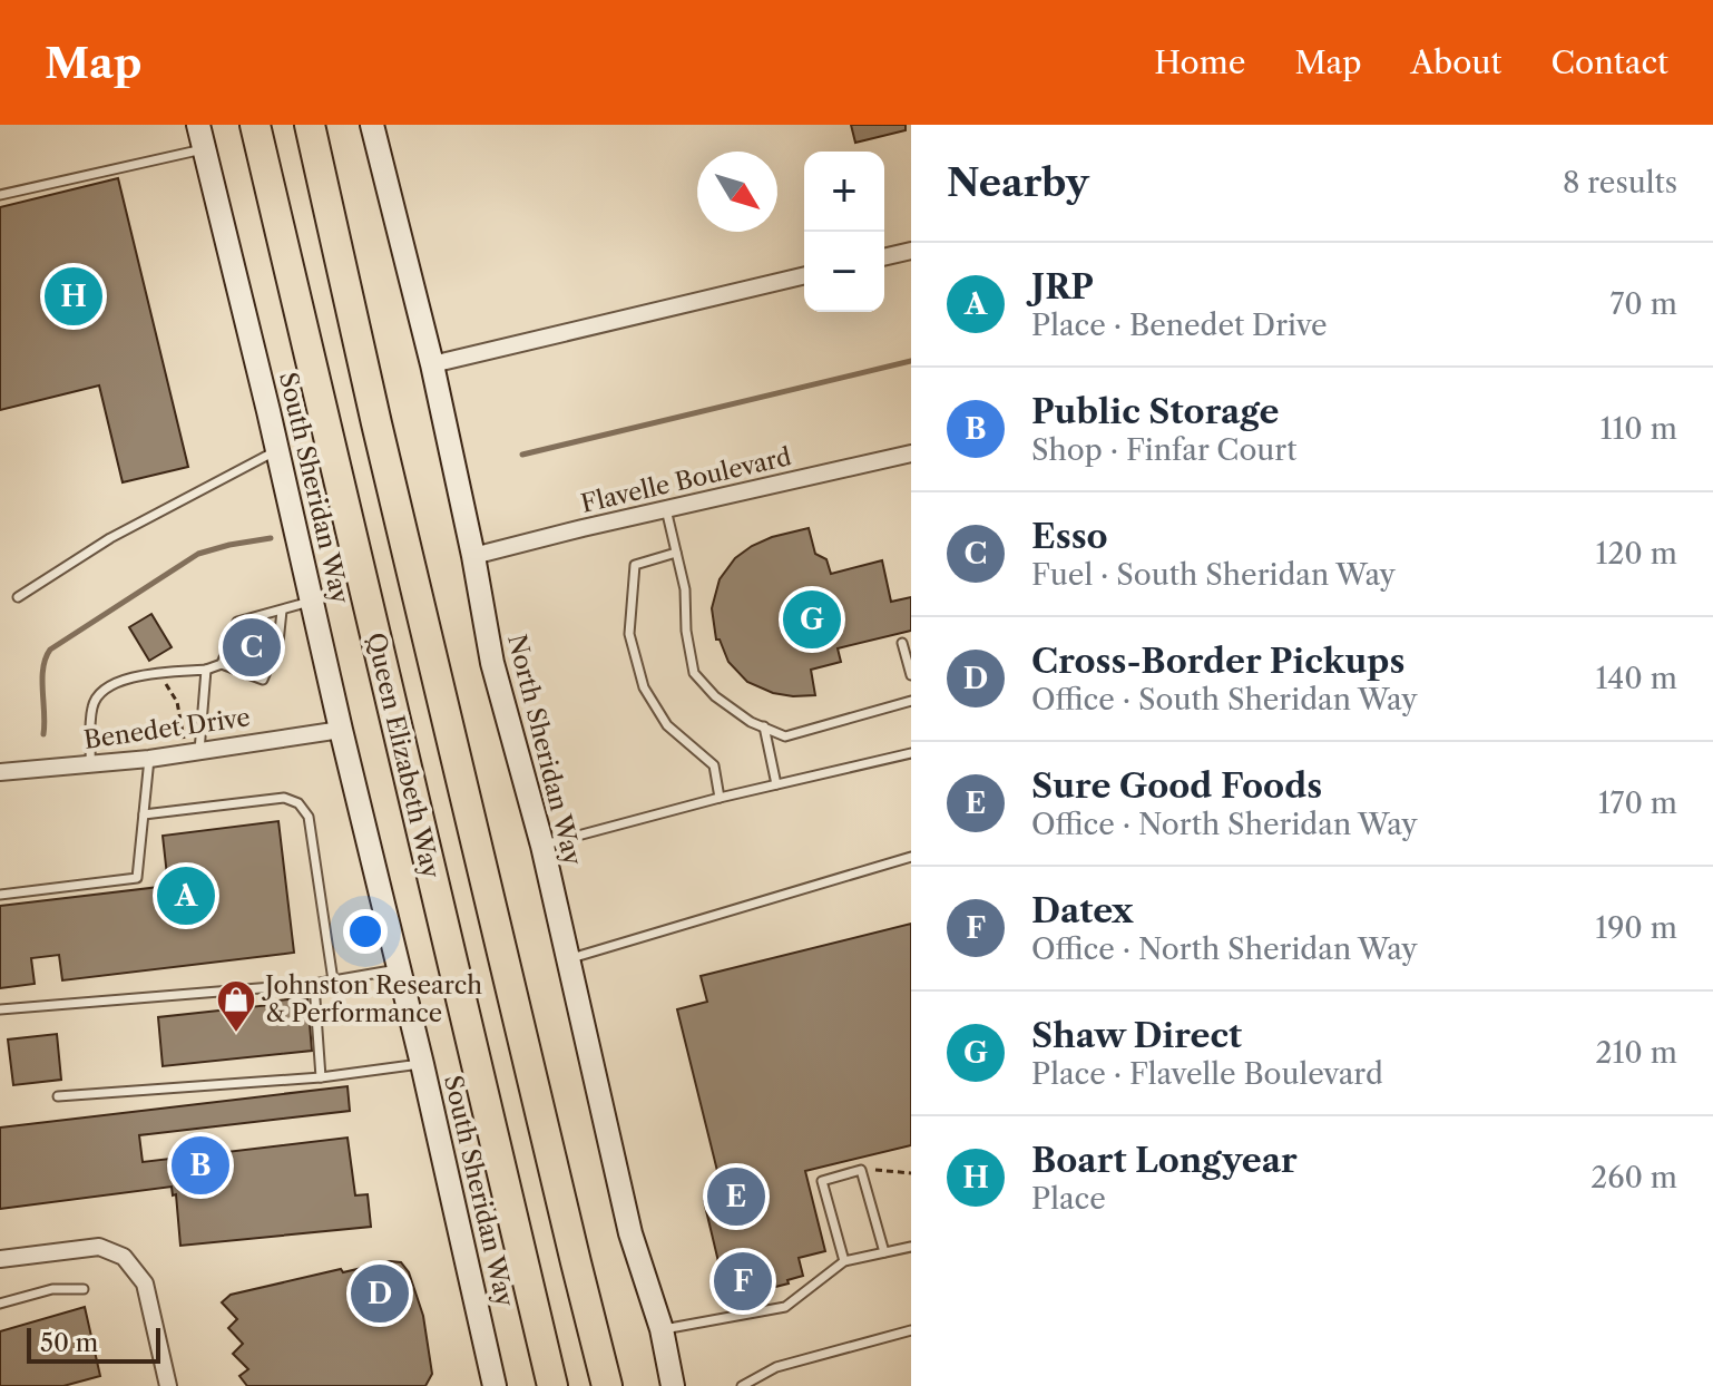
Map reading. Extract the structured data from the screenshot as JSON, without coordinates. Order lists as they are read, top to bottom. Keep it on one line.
{"streets":{"highway":["Queen Elizabeth Way"],"street":["Flavelle Boulevard","South Sheridan Way","Benedet Drive","North Sheridan Way"]},"crossings":[["Flavelle Boulevard","North Sheridan Way"],["South Sheridan Way","Benedet Drive"]],"places":{"shop":["Johnston Research & Performance"]},"scale_bar":"50 m","north":"bottom right","page":{"header":"Map","nav":["Home","Map","About","Contact"],"heading":["Nearby","8 results"],"map_buttons":["+","−"],"list":[{"mark":"A","name":"JRP","note":"Place · Benedet Drive","value":"70 m"},{"mark":"B","name":"Public Storage","note":"Shop · Finfar Court","value":"110 m"},{"mark":"C","name":"Esso","note":"Fuel · South Sheridan Way","value":"120 m"},{"mark":"D","name":"Cross-Border Pickups","note":"Office · South Sheridan Way","value":"140 m"},{"mark":"E","name":"Sure Good Foods","note":"Office · North Sheridan Way","value":"170 m"},{"mark":"F","name":"Datex","note":"Office · North Sheridan Way","value":"190 m"},{"mark":"G","name":"Shaw Direct","note":"Place · Flavelle Boulevard","value":"210 m"},{"mark":"H","name":"Boart Longyear","note":"Place","value":"260 m"}],"pins":["H","G","C","A","B","E","F","D"],"scale":"50 m"}}
